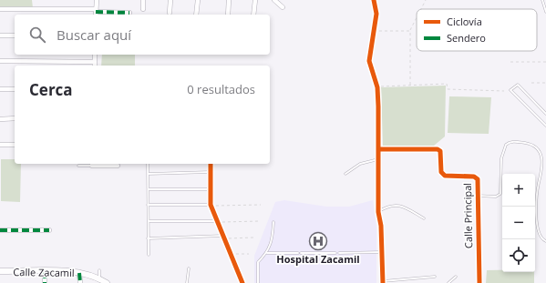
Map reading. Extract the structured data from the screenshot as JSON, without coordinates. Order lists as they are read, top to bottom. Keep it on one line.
{"streets":{"street":["Calle Principal","Calle Zacamil"]},"places":{"hospital":["Hospital Zacamil"]},"legend":["Ciclovía","Sendero"],"page":{"search":"Buscar aquí","heading":["Cerca","0 resultados"],"map_buttons":["+","−"]}}
